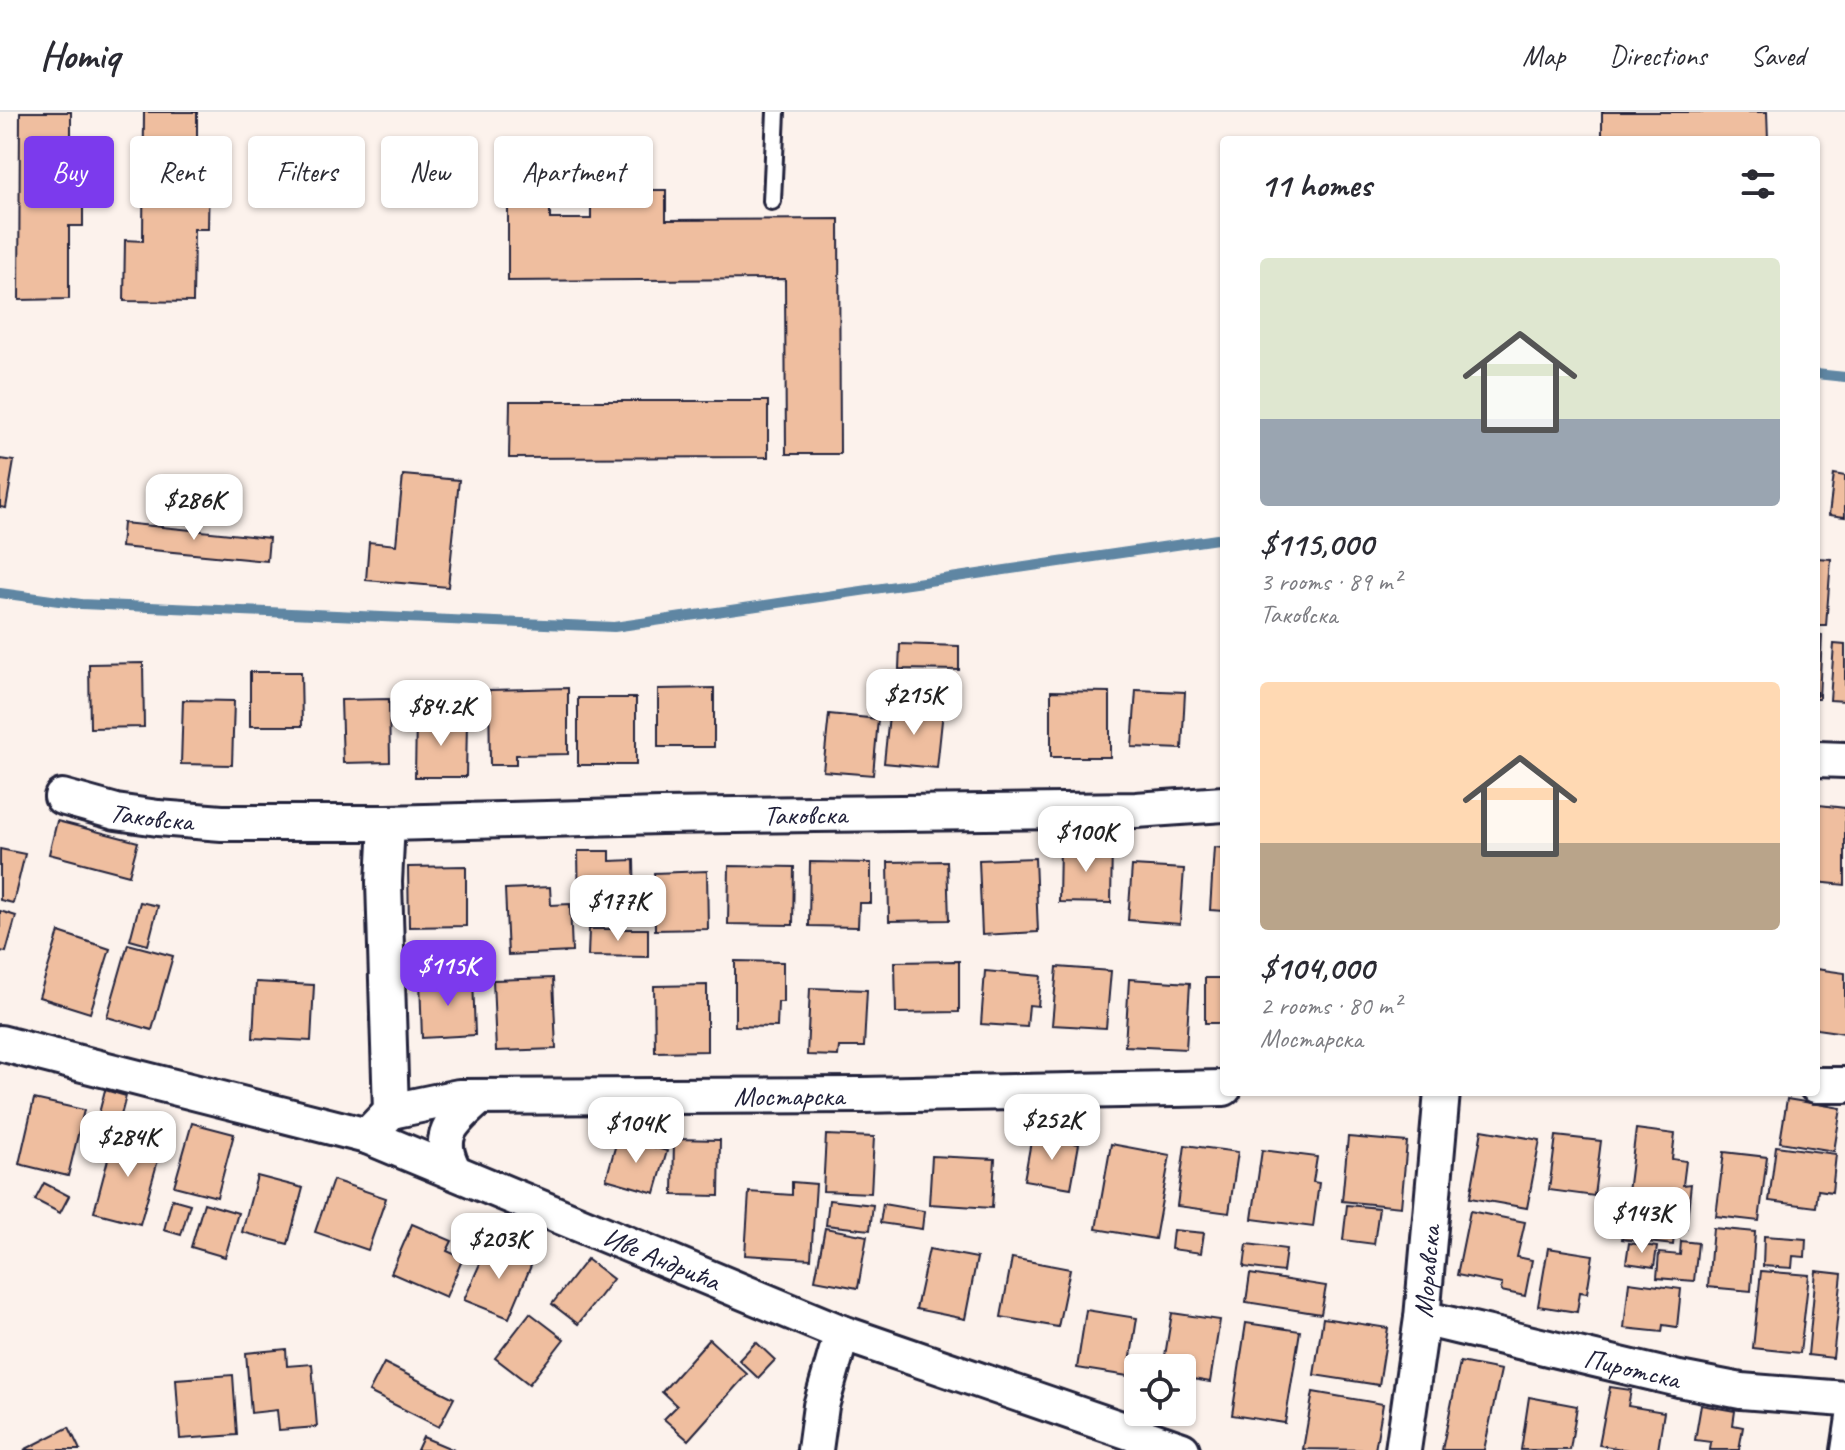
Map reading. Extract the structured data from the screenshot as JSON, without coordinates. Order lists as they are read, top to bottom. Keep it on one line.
{"streets":{"street":["Таковска","Мостарска","Иве Андрића","Моравска","Пиротска"]},"crossings":[["Моравска","Пиротска"]],"page":{"header":"Homiq","nav":["Map","Directions","Saved"],"chip":["Buy","Rent","Filters","New","Apartment"],"heading":"11 homes","list":[{"name":"$115,000","note":"3 rooms · 89 m² · Таковска"},{"name":"$104,000","note":"2 rooms · 80 m² · Мостарска"}],"price":["$286K","$215K","$84.2K","$100K","$177K","$115K","$252K","$104K","$284K","$143K","$203K"]}}
